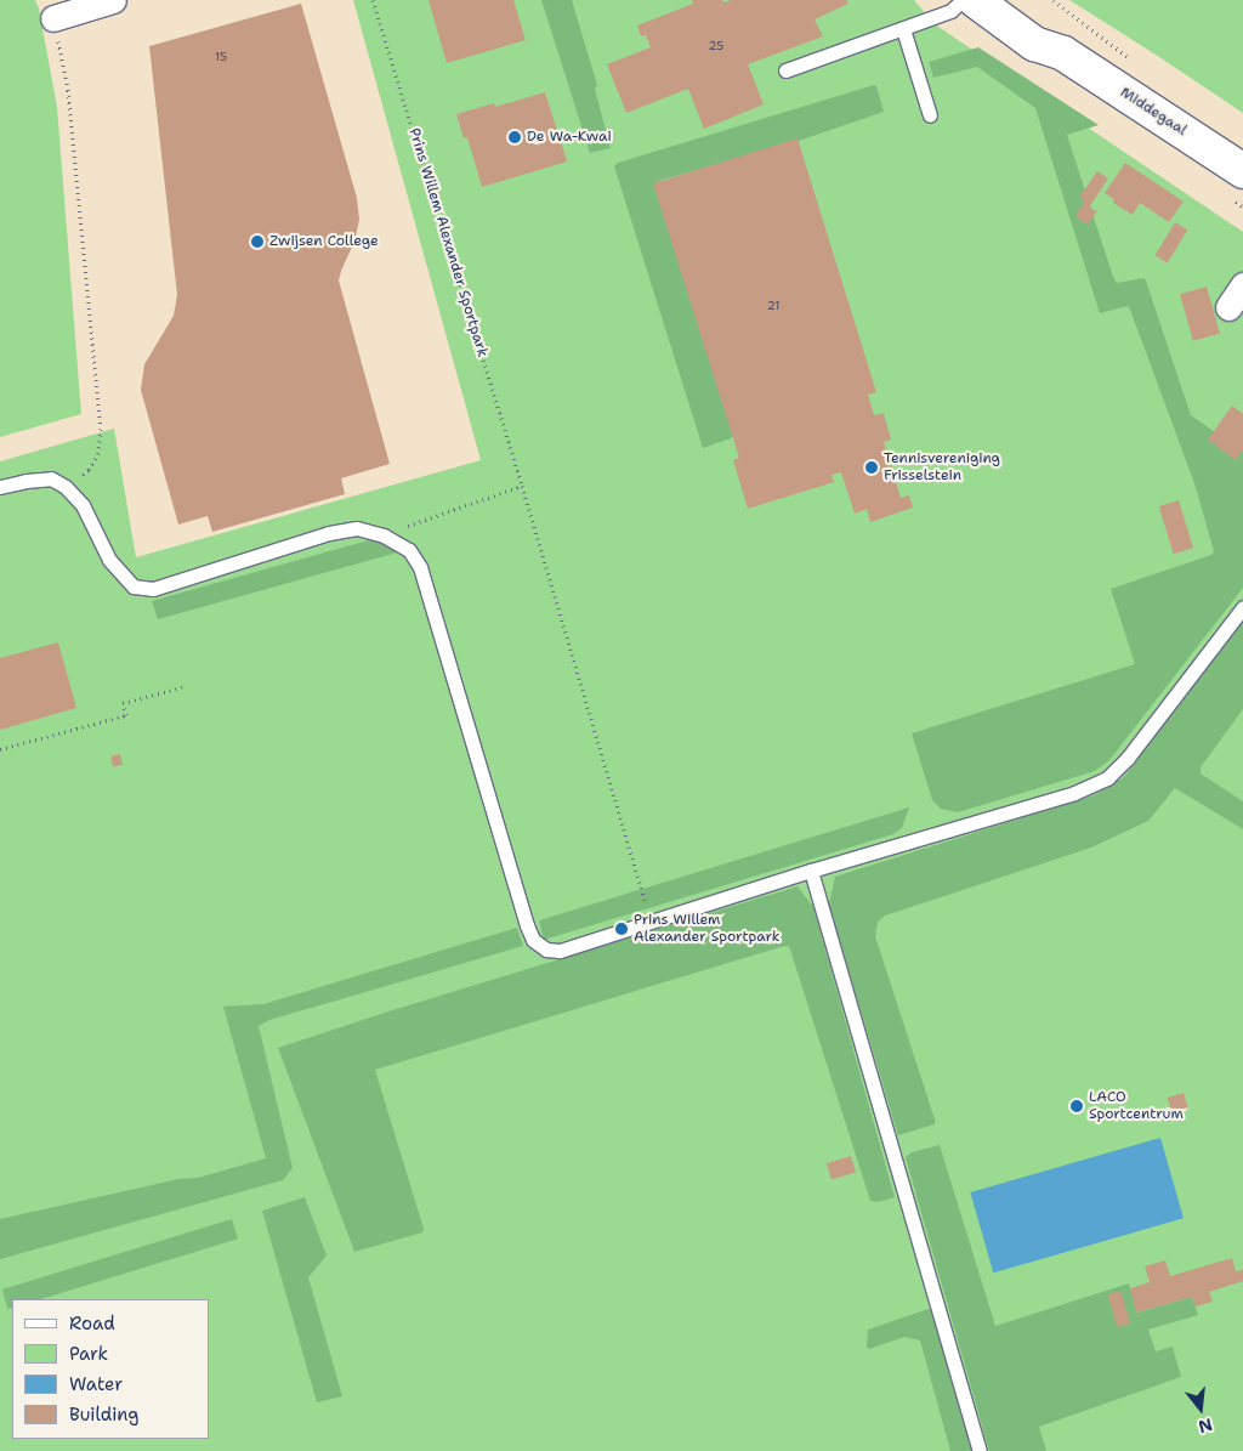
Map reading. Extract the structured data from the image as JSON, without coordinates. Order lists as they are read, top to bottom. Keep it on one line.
{"streets":{"street":["Middegaal"],"path":["Prins Willem Alexander Sportpark"]},"places":["De Wa-Kwai","Zwijsen College","Tennisvereniging Frisselstein","Prins Willem Alexander Sportpark","LACO Sportcentrum"],"house_numbers":["25","15","21"],"legend":["Road","Park","Water","Building"],"north":"bottom"}
